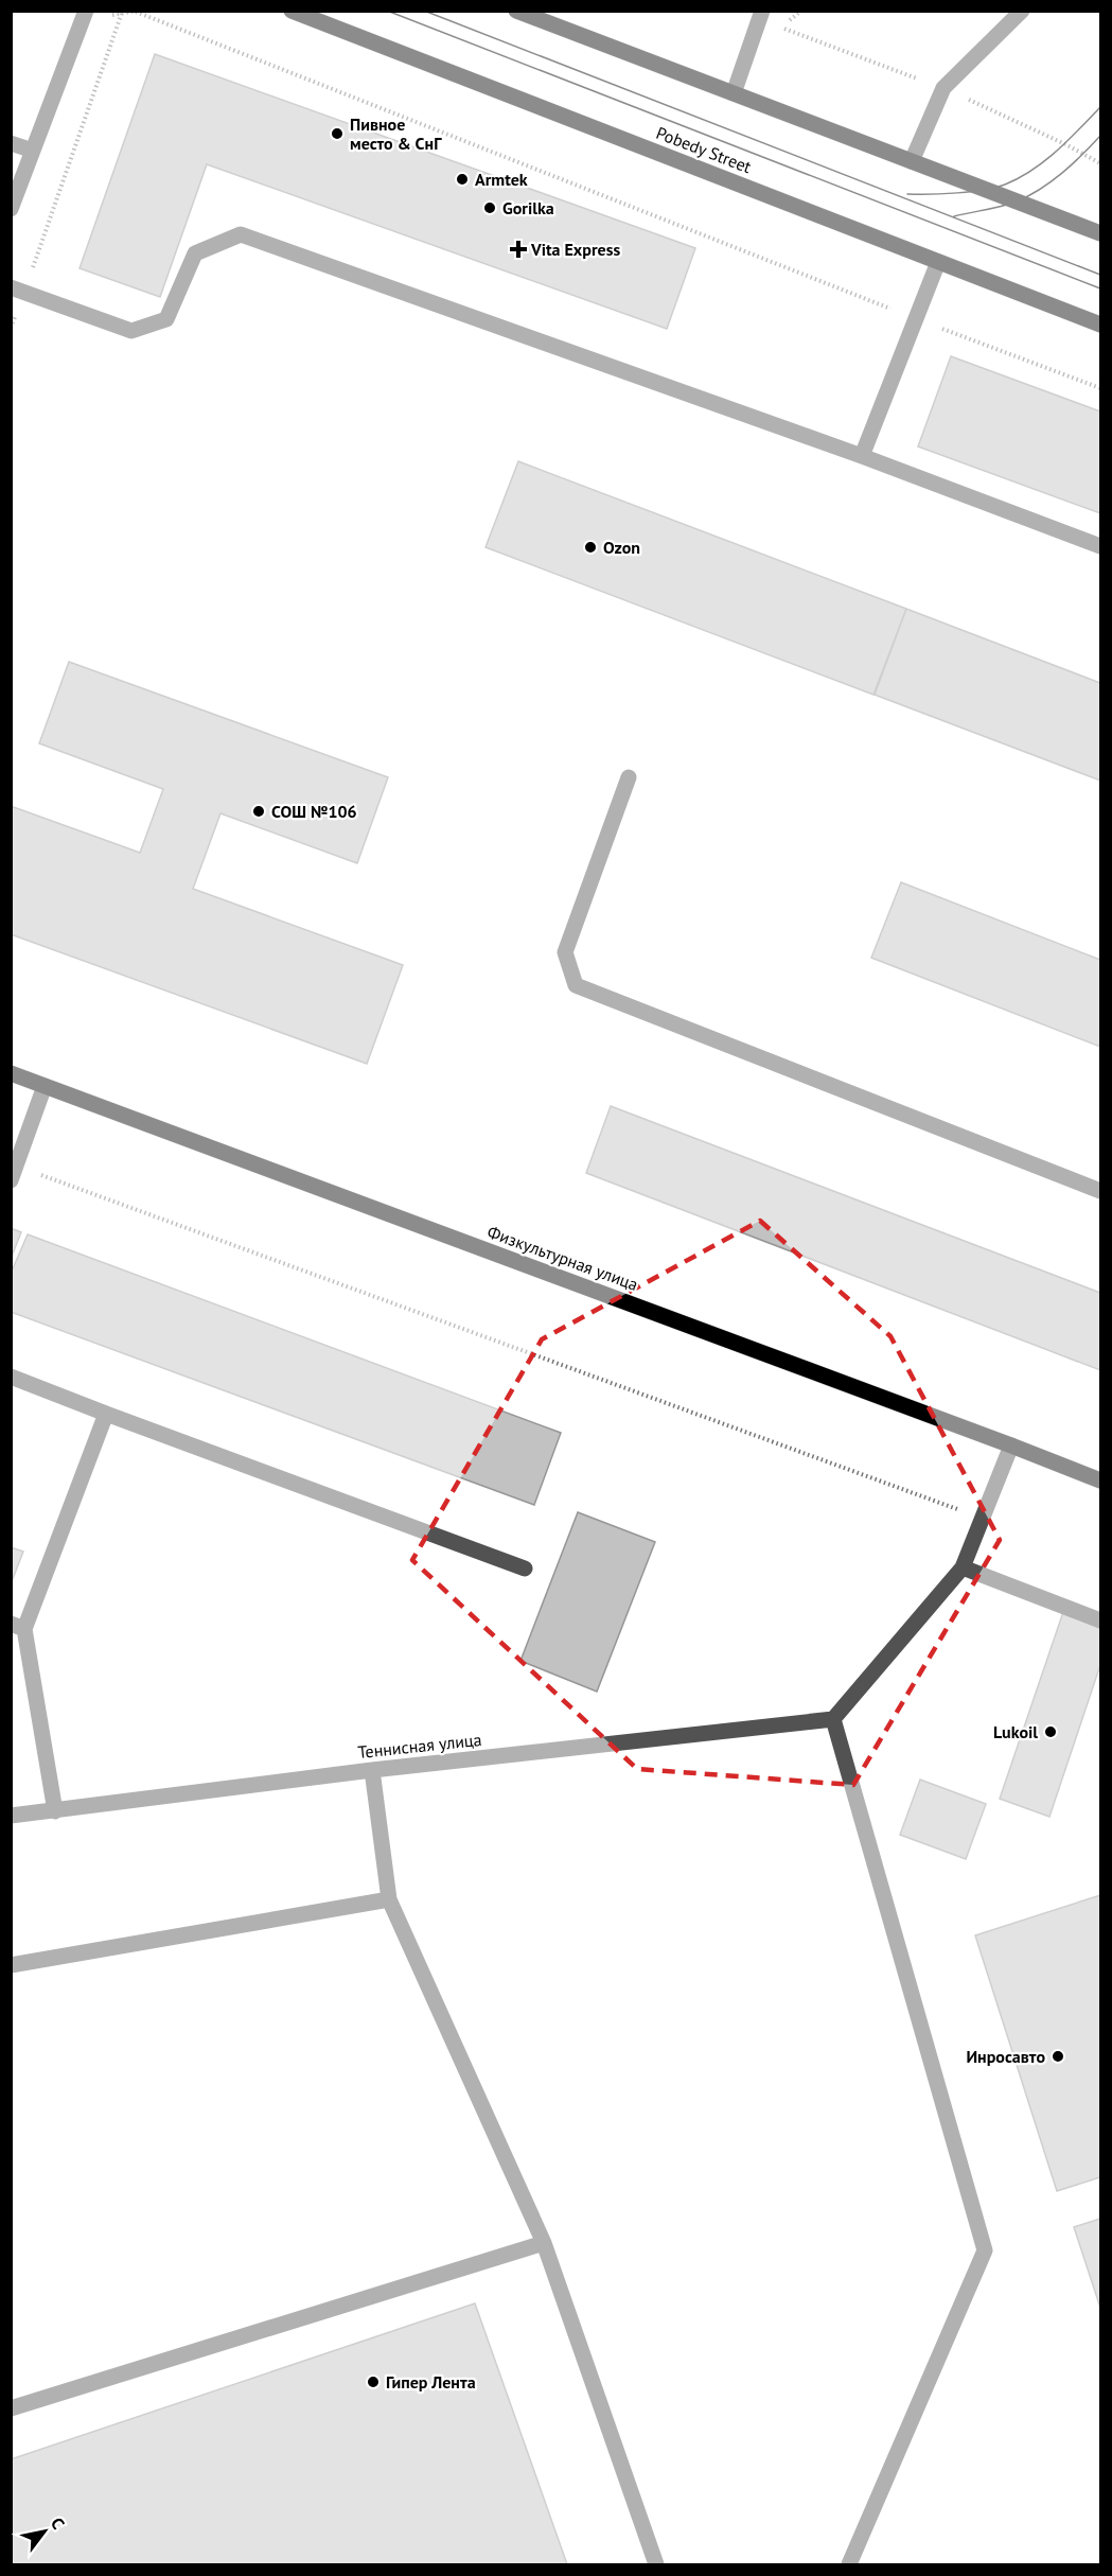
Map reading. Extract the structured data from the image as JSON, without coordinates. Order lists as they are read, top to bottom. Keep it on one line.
{"streets":{"main road":["Pobedy Street","Физкультурная улица"],"street":["Теннисная улица"]},"places":{"other":["Пивное место & СнГ","Armtek","Gorilka","Ozon","СОШ №106","Lukoil","Инросавто","Гипер Лента"],"health":["Vita Express"]},"north":"top right"}
